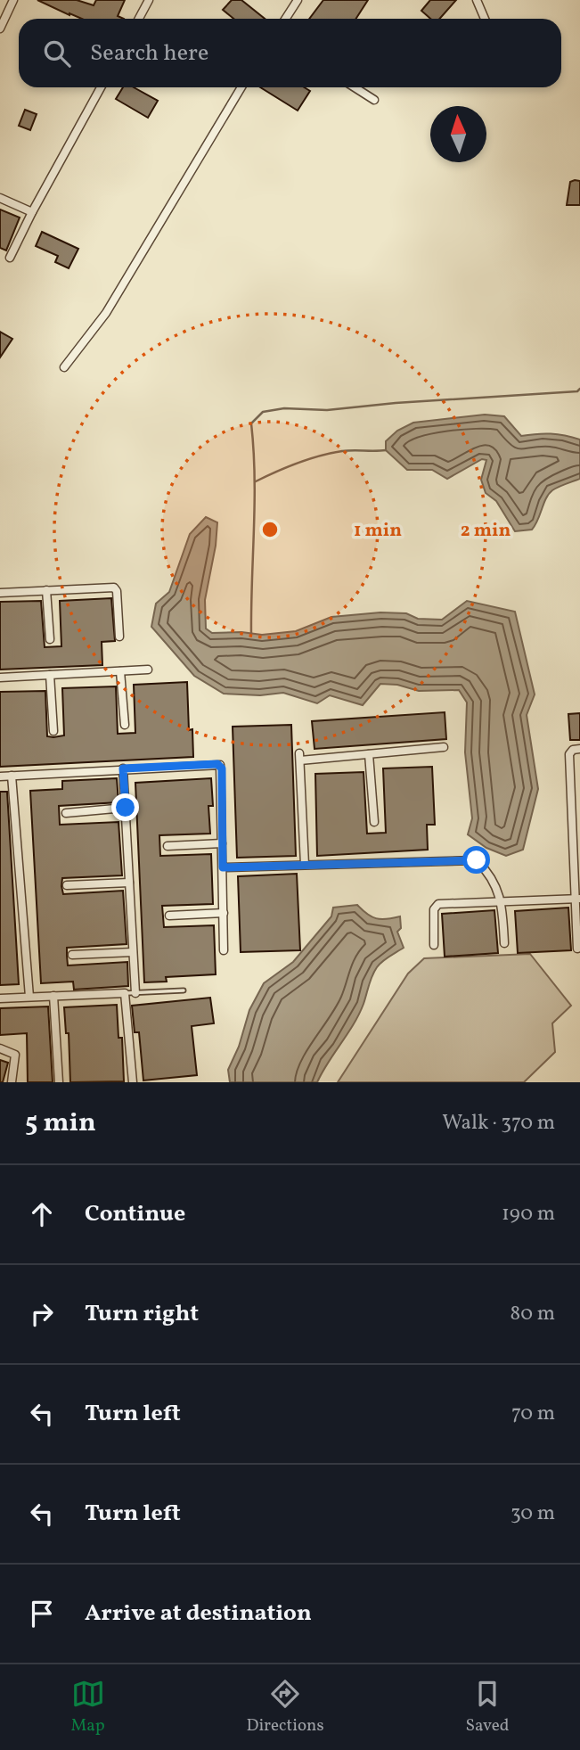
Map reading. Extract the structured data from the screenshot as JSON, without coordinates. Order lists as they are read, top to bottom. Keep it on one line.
{"north":"top","page":{"search":"Search here","heading":["5 min","Walk · 370 m"],"list":[["Continue","190 m"],["Turn right","80 m"],["Turn left","70 m"],["Turn left","30 m"],"Arrive at destination"],"nav":["Map","Directions","Saved"]},"rings":["1 min","2 min"]}
